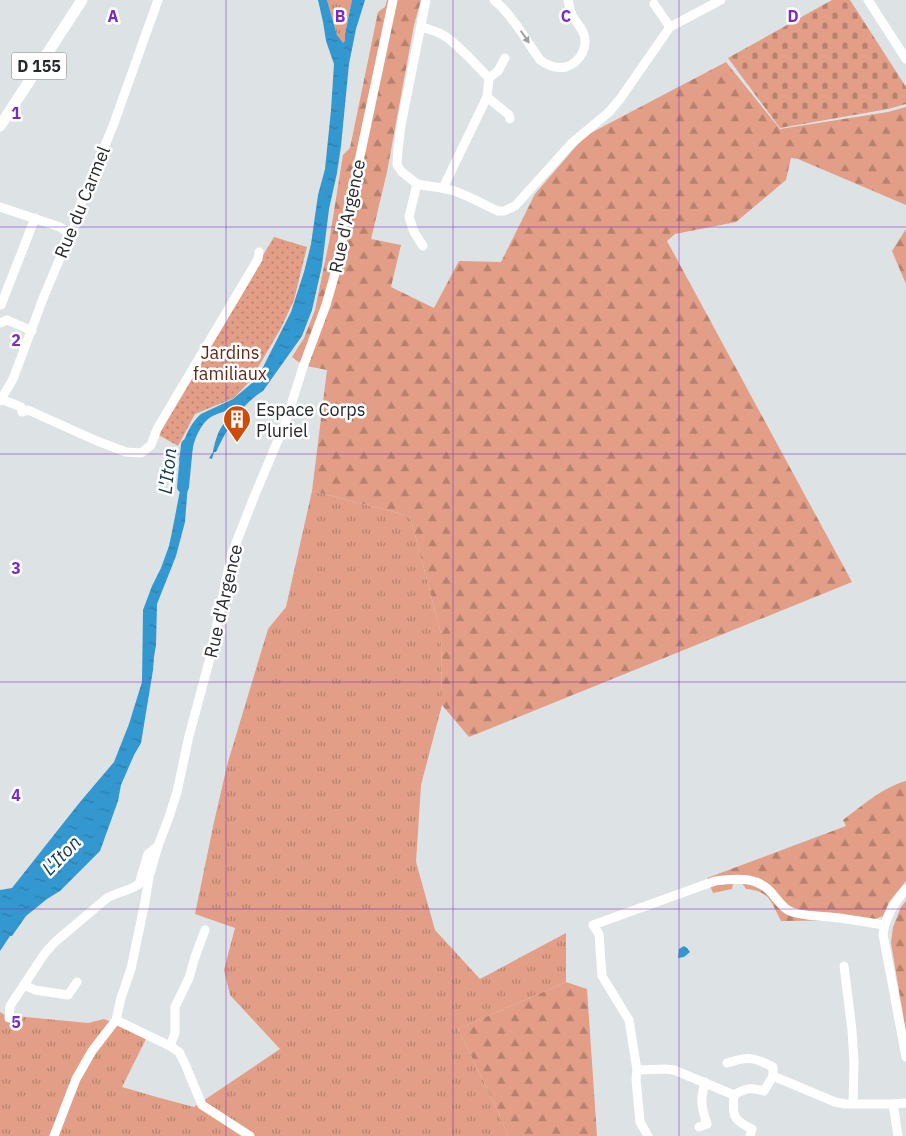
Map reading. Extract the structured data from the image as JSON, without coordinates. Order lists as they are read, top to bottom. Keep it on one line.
{"streets":{"main road":["D 155"],"street":["Rue du Carmel","Rue d'Argence"]},"water":["L'Iton"],"parks":["Jardins familiaux"],"places":{"building":["Espace Corps Pluriel"]},"grid":{"columns":["A","B","C","D"],"rows":["1","2","3","4","5"]}}
